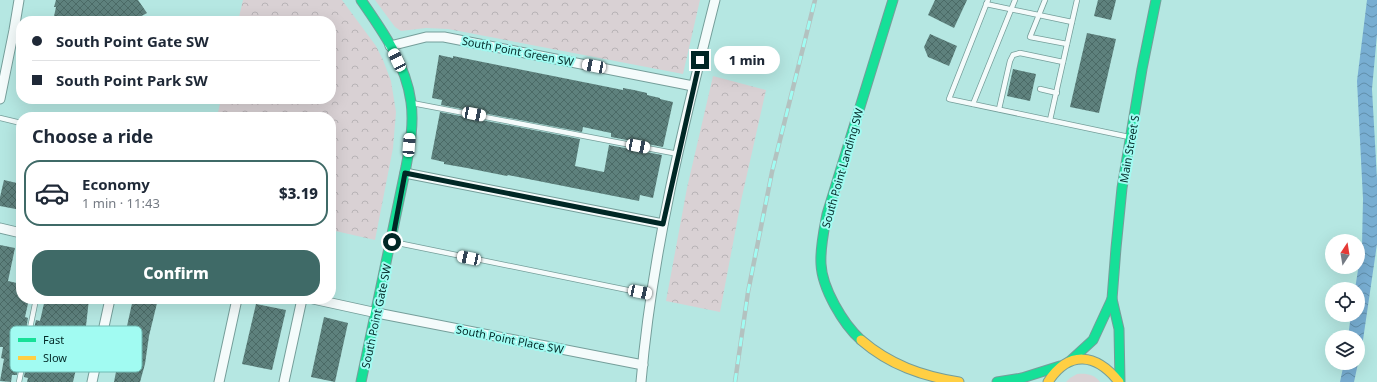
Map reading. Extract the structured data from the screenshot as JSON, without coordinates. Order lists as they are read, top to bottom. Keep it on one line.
{"streets":{"main road":["Main Street S","South Point Landing SW","South Point Gate SW"],"street":["South Point Green SW","South Point Place SW"]},"crossings":[["South Point Green SW","South Point Gate SW"],["South Point Gate SW","South Point Place SW"]],"legend":["Fast","Slow"],"north":"top","page":{"banner":["South Point Gate SW","South Point Park SW"],"bubble":"1 min","heading":"Choose a ride","list":[{"name":"Economy","note":"1 min · 11:43","value":"$3.19"}],"buttons":"Confirm"}}
